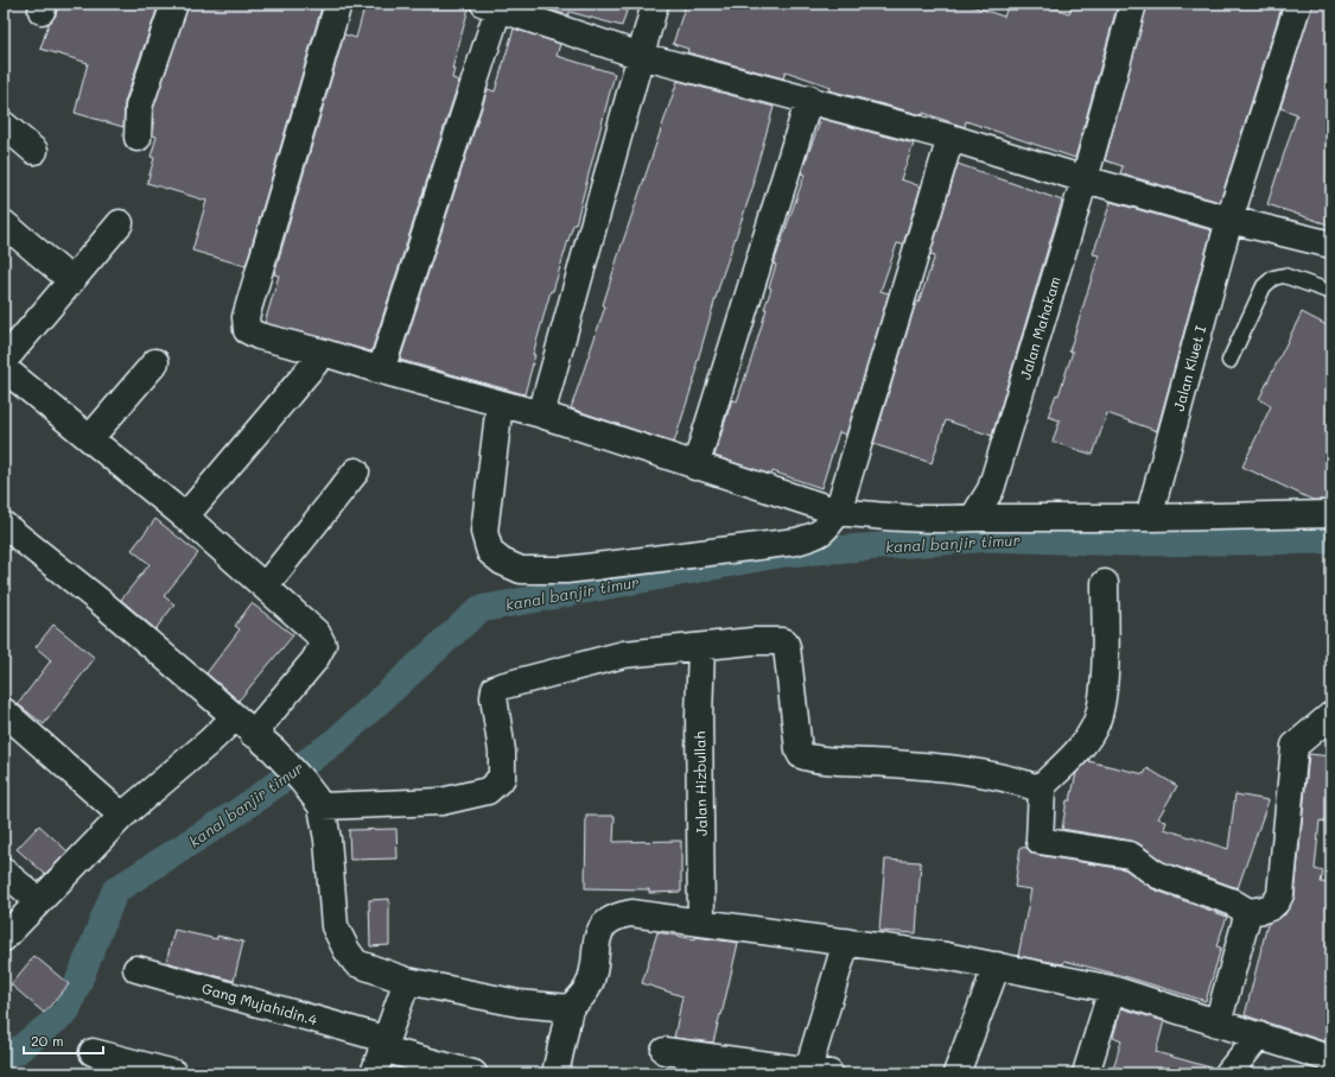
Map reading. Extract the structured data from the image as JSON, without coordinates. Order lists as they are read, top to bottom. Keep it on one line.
{"streets":{"street":["Jalan Mahakam","Jalan Kluet I","Jalan Hizbullah","Gang Mujahidin.4"]},"water":["kanal banjir timur"],"scale_bar":"20 m"}
